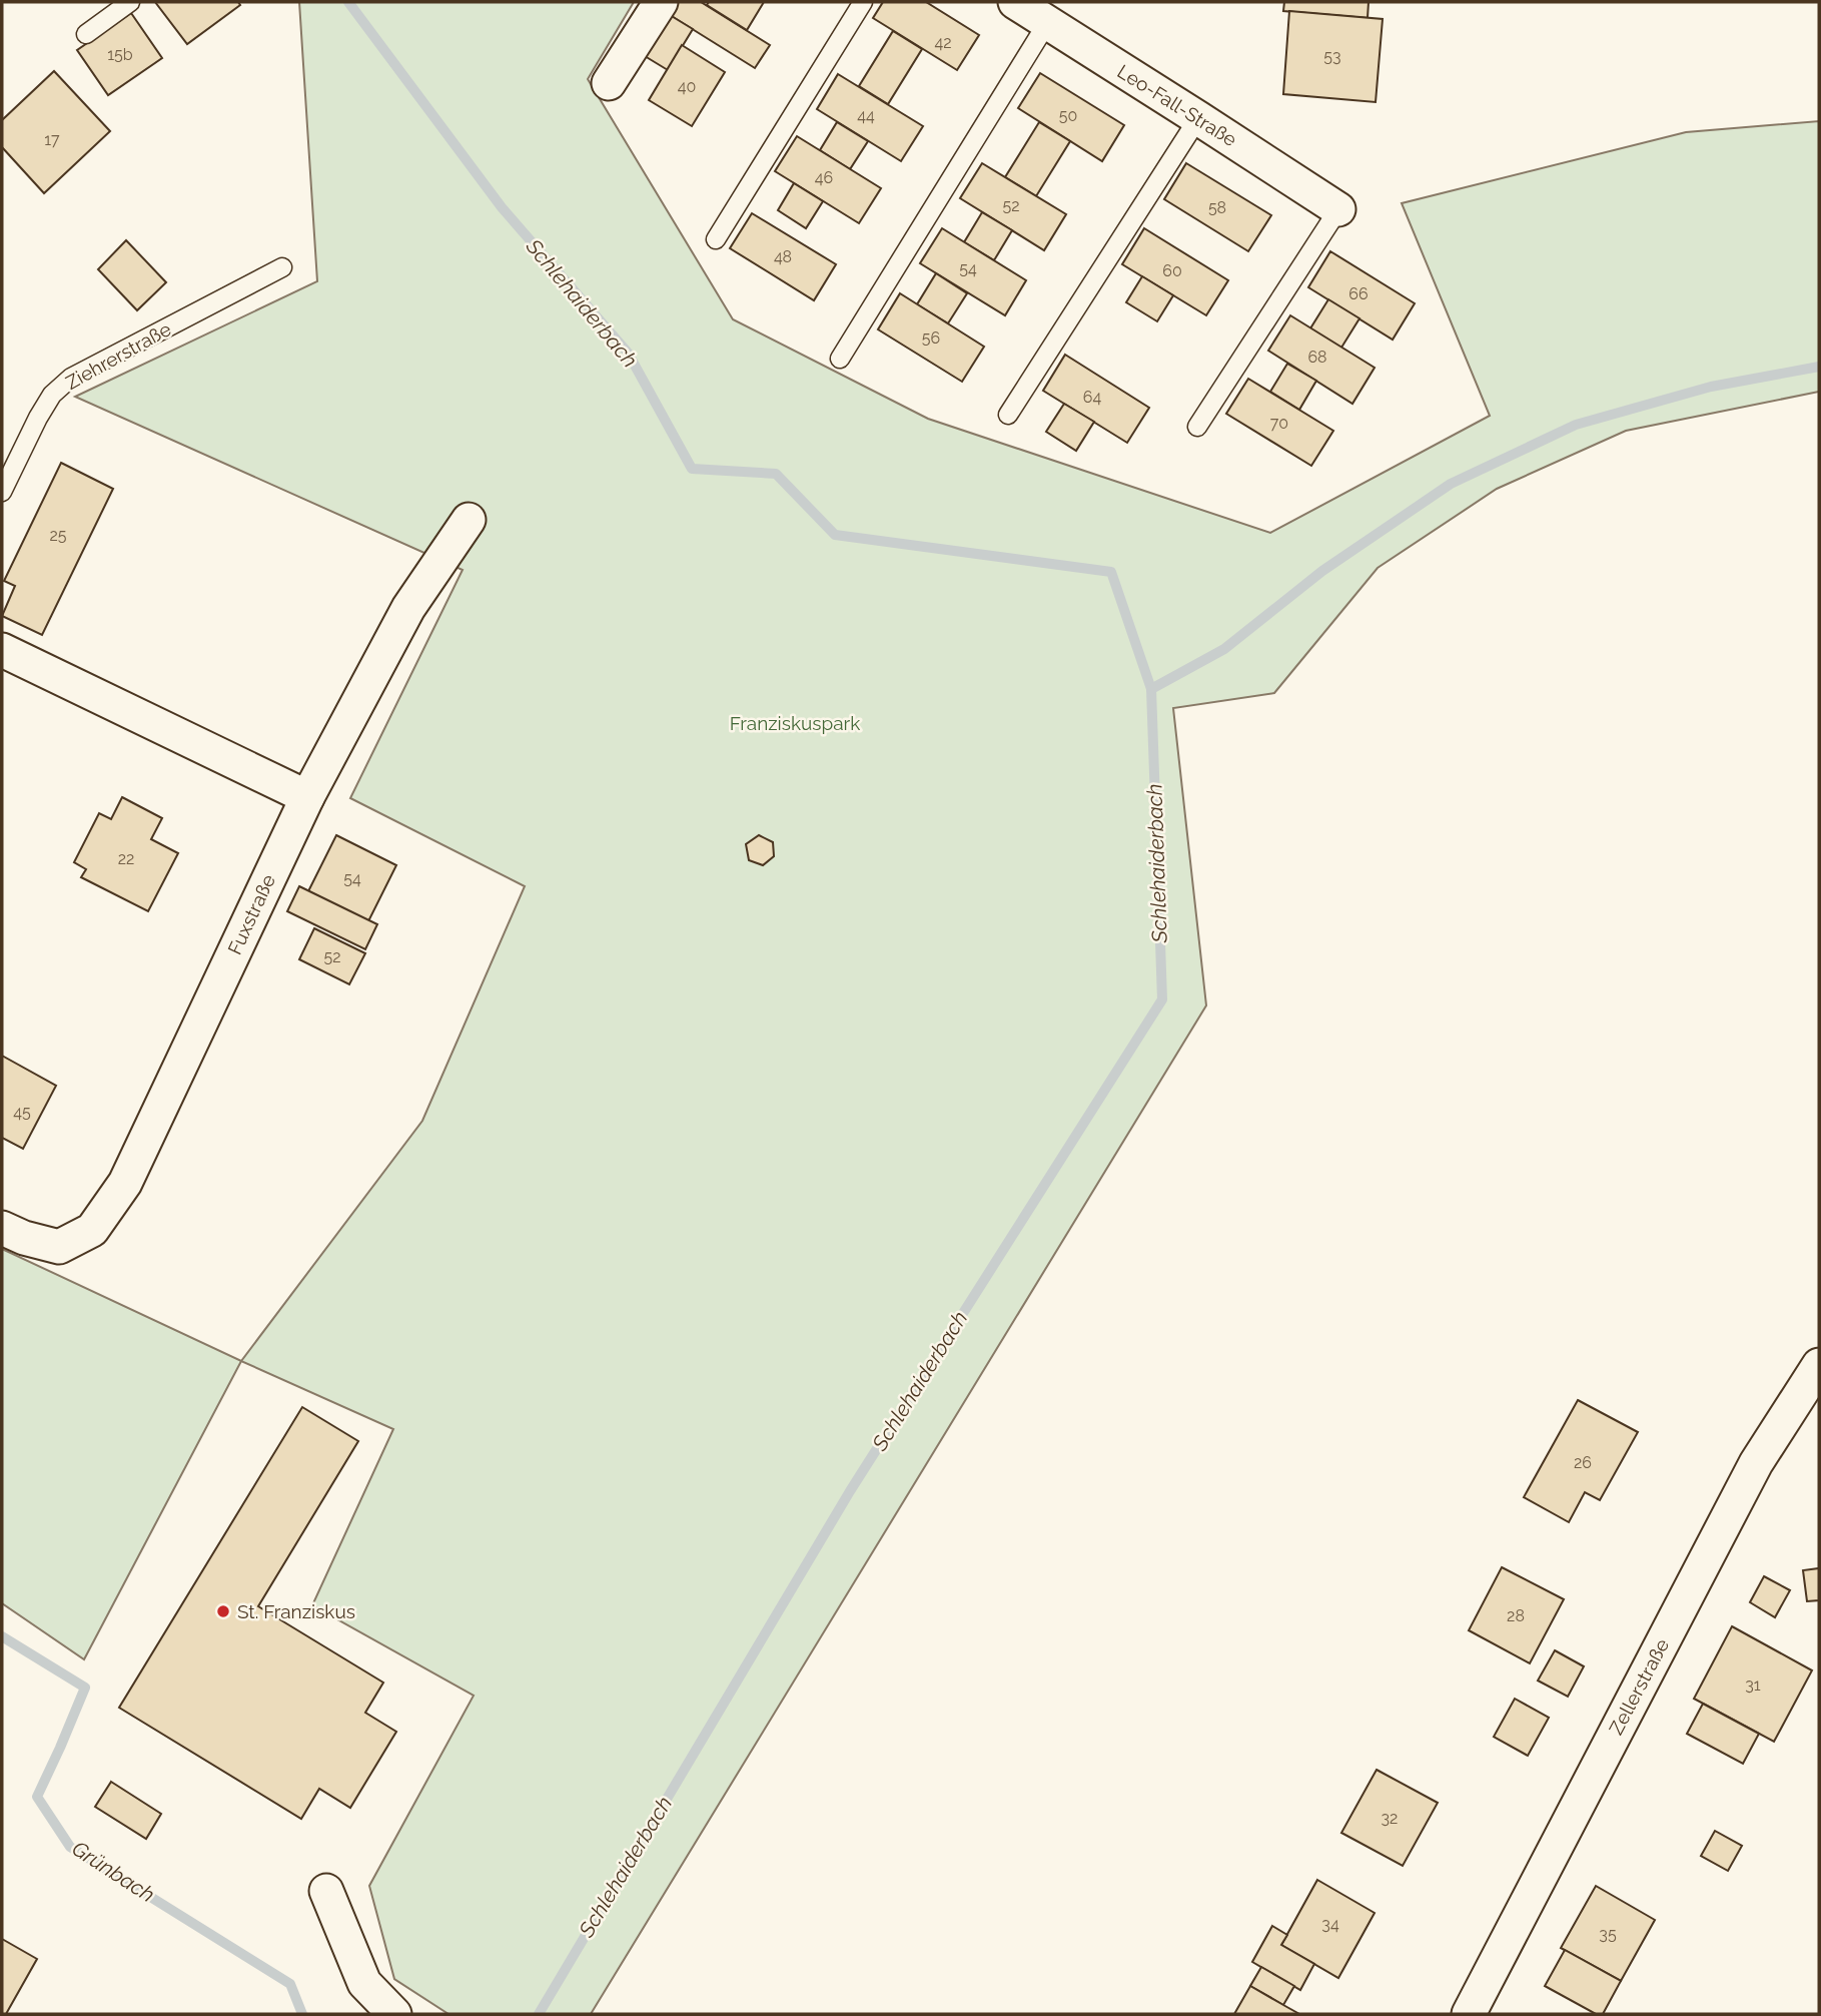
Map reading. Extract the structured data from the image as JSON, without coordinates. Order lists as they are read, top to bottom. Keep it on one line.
{"streets":{"street":["Leo-Fall-Straße","Fuxstraße","Zellerstraße"],"lane":["Ziehrerstraße"]},"water":["Schlehaiderbach","Grünbach"],"parks":["Franziskuspark"],"places":["St. Franziskus"],"house_numbers":["42","15b","53","40","44","50","17","46","52","58","48","54","60","66","56","68","64","70","25","22","54","52","45","26","28","31","32","34","35"]}
